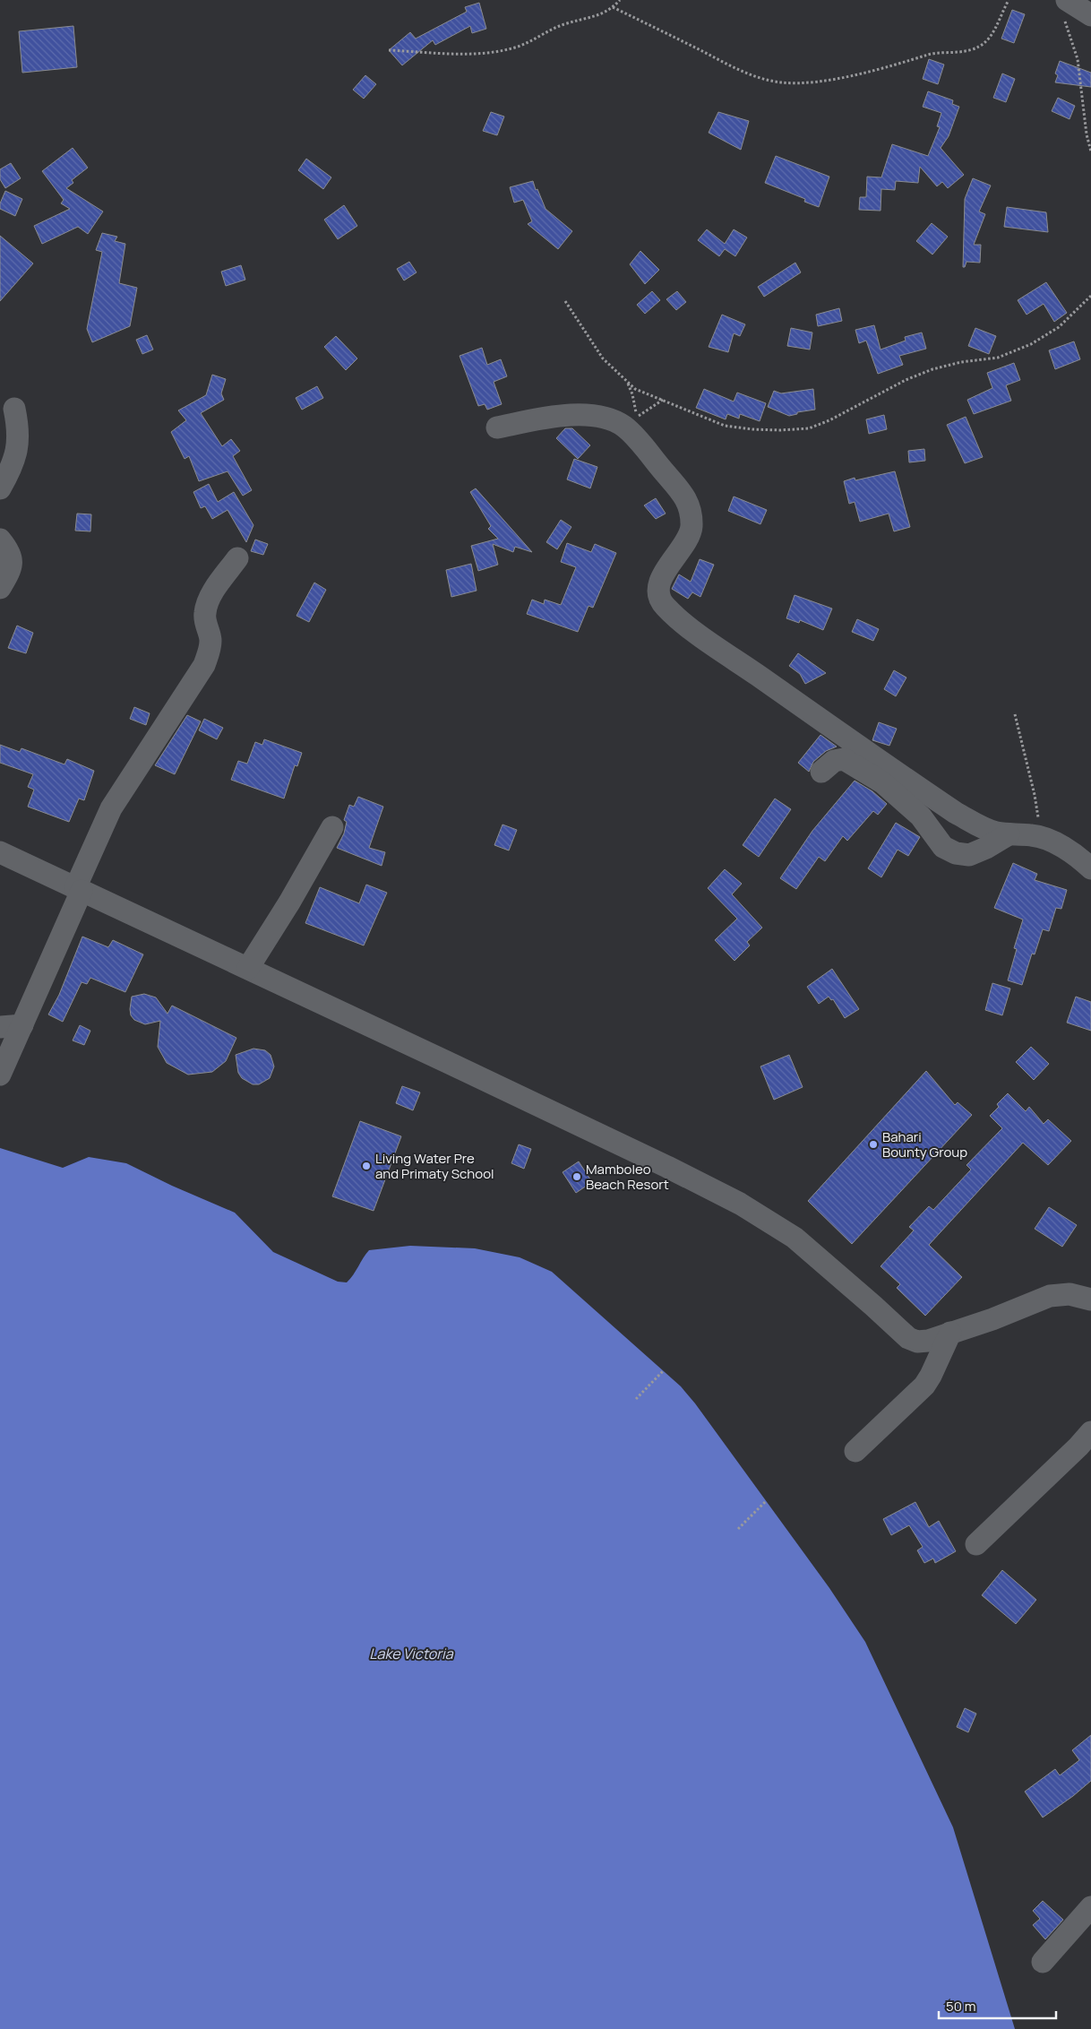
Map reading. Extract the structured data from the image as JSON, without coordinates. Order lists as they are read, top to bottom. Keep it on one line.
{"water":["Lake Victoria"],"places":["Bahari Bounty Group","Living Water Pre and Primaty School","Mamboleo Beach Resort"],"scale_bar":"50 m"}
